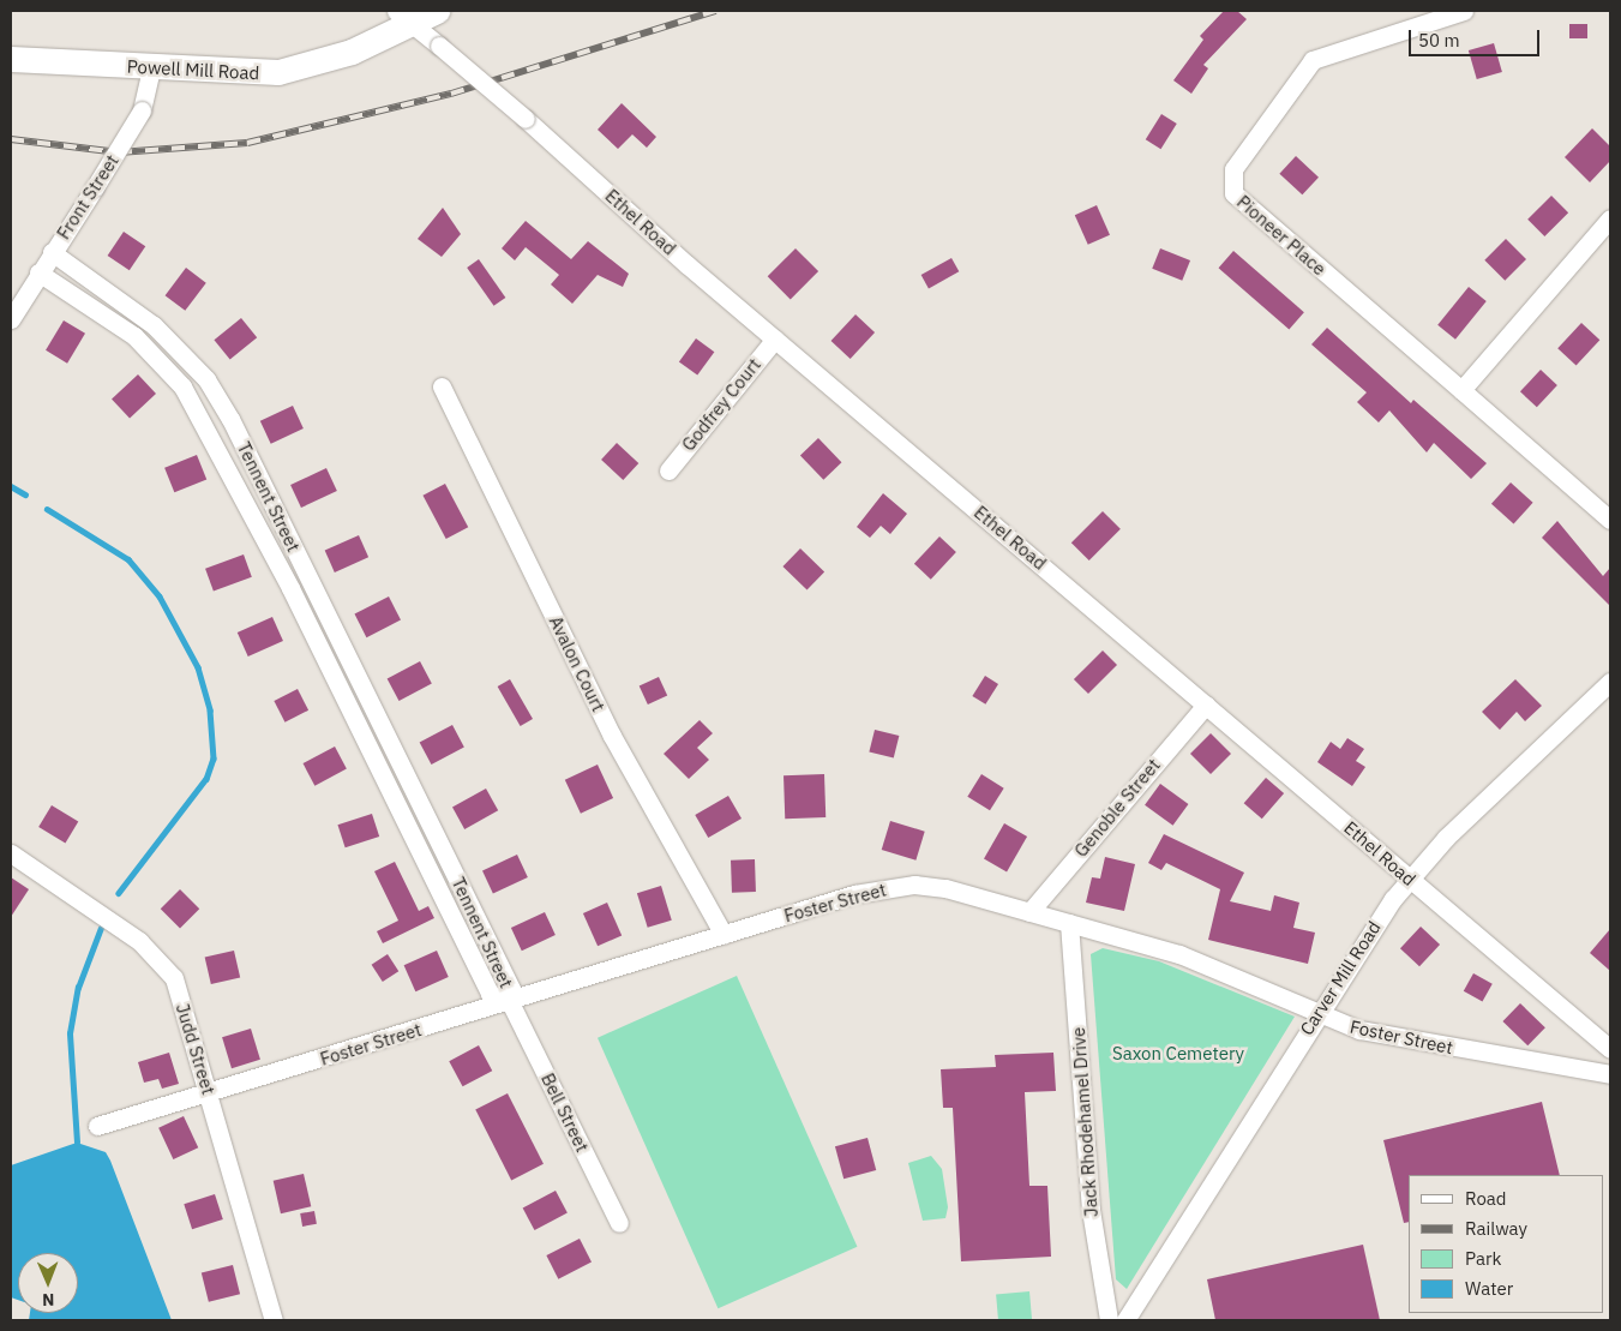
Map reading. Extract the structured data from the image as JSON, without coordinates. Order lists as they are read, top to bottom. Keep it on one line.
{"streets":{"street":["Powell Mill Road","Front Street","Ethel Road","Pioneer Place","Godfrey Court","Tennent Street","Avalon Court","Genoble Street","Foster Street","Carver Mill Road","Judd Street","Bell Street","Jack Rhodehamel Drive"]},"crossings":[["Powell Mill Road","Front Street"],["Powell Mill Road","Ethel Road"],["Front Street","Tennent Street"],["Ethel Road","Godfrey Court"],["Ethel Road","Genoble Street"],["Ethel Road","Carver Mill Road"],["Tennent Street","Foster Street"],["Tennent Street","Bell Street"],["Avalon Court","Foster Street"],["Genoble Street","Foster Street"],["Foster Street","Carver Mill Road"],["Foster Street","Judd Street"],["Foster Street","Bell Street"],["Foster Street","Jack Rhodehamel Drive"]],"parks":["Saxon Cemetery"],"legend":["Road","Railway","Park","Water"],"scale_bar":"50 m","north":"bottom"}
